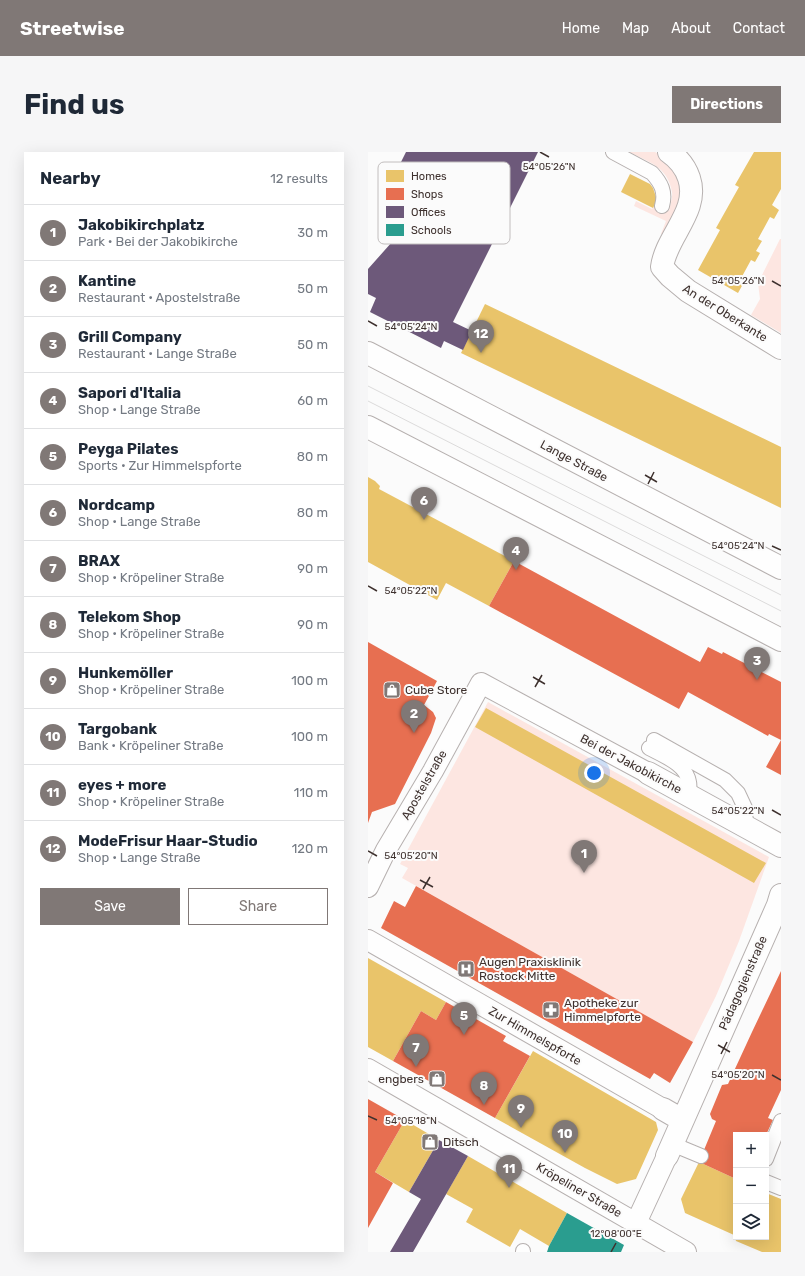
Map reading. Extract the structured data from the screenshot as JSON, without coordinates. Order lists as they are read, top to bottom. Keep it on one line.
{"streets":{"street":["An der Oberkante","Lange Straße","Bei der Jakobikirche","Apostelstraße","Pädagogienstraße","Zur Himmelspforte","Kröpeliner Straße"]},"crossings":[["Bei der Jakobikirche","Apostelstraße"],["Pädagogienstraße","Zur Himmelspforte"],["Pädagogienstraße","Kröpeliner Straße"]],"places":{"shop":["Cube Store","engbers","Ditsch"],"hospital":["Augen Praxisklinik Rostock Mitte"],"pharmacy":["Apotheke zur Himmelpforte"]},"legend":["Homes","Shops","Offices","Schools"],"page":{"header":"Streetwise","nav":["Home","Map","About","Contact"],"buttons":["Directions",["Save","Share"]],"title":"Find us","heading":["Nearby","12 results"],"list":[{"mark":"1","name":"Jakobikirchplatz","note":"Park · Bei der Jakobikirche","value":"30 m"},{"mark":"2","name":"Kantine","note":"Restaurant · Apostelstraße","value":"50 m"},{"mark":"3","name":"Grill Company","note":"Restaurant · Lange Straße","value":"50 m"},{"mark":"4","name":"Sapori d'Italia","note":"Shop · Lange Straße","value":"60 m"},{"mark":"5","name":"Peyga Pilates","note":"Sports · Zur Himmelspforte","value":"80 m"},{"mark":"6","name":"Nordcamp","note":"Shop · Lange Straße","value":"80 m"},{"mark":"7","name":"BRAX","note":"Shop · Kröpeliner Straße","value":"90 m"},{"mark":"8","name":"Telekom Shop","note":"Shop · Kröpeliner Straße","value":"90 m"},{"mark":"9","name":"Hunkemöller","note":"Shop · Kröpeliner Straße","value":"100 m"},{"mark":"10","name":"Targobank","note":"Bank · Kröpeliner Straße","value":"100 m"},{"mark":"11","name":"eyes + more","note":"Shop · Kröpeliner Straße","value":"110 m"},{"mark":"12","name":"ModeFrisur Haar-Studio","note":"Shop · Lange Straße","value":"120 m"}],"pins":["12","6","4","3","2","1","5","7","8","9","10","11"],"map_buttons":["+","−"]},"coordinates":["54°05'26\"N","54°05'24\"N","54°05'22\"N","54°05'20\"N","54°05'18\"N","12°08'00\"E"]}
